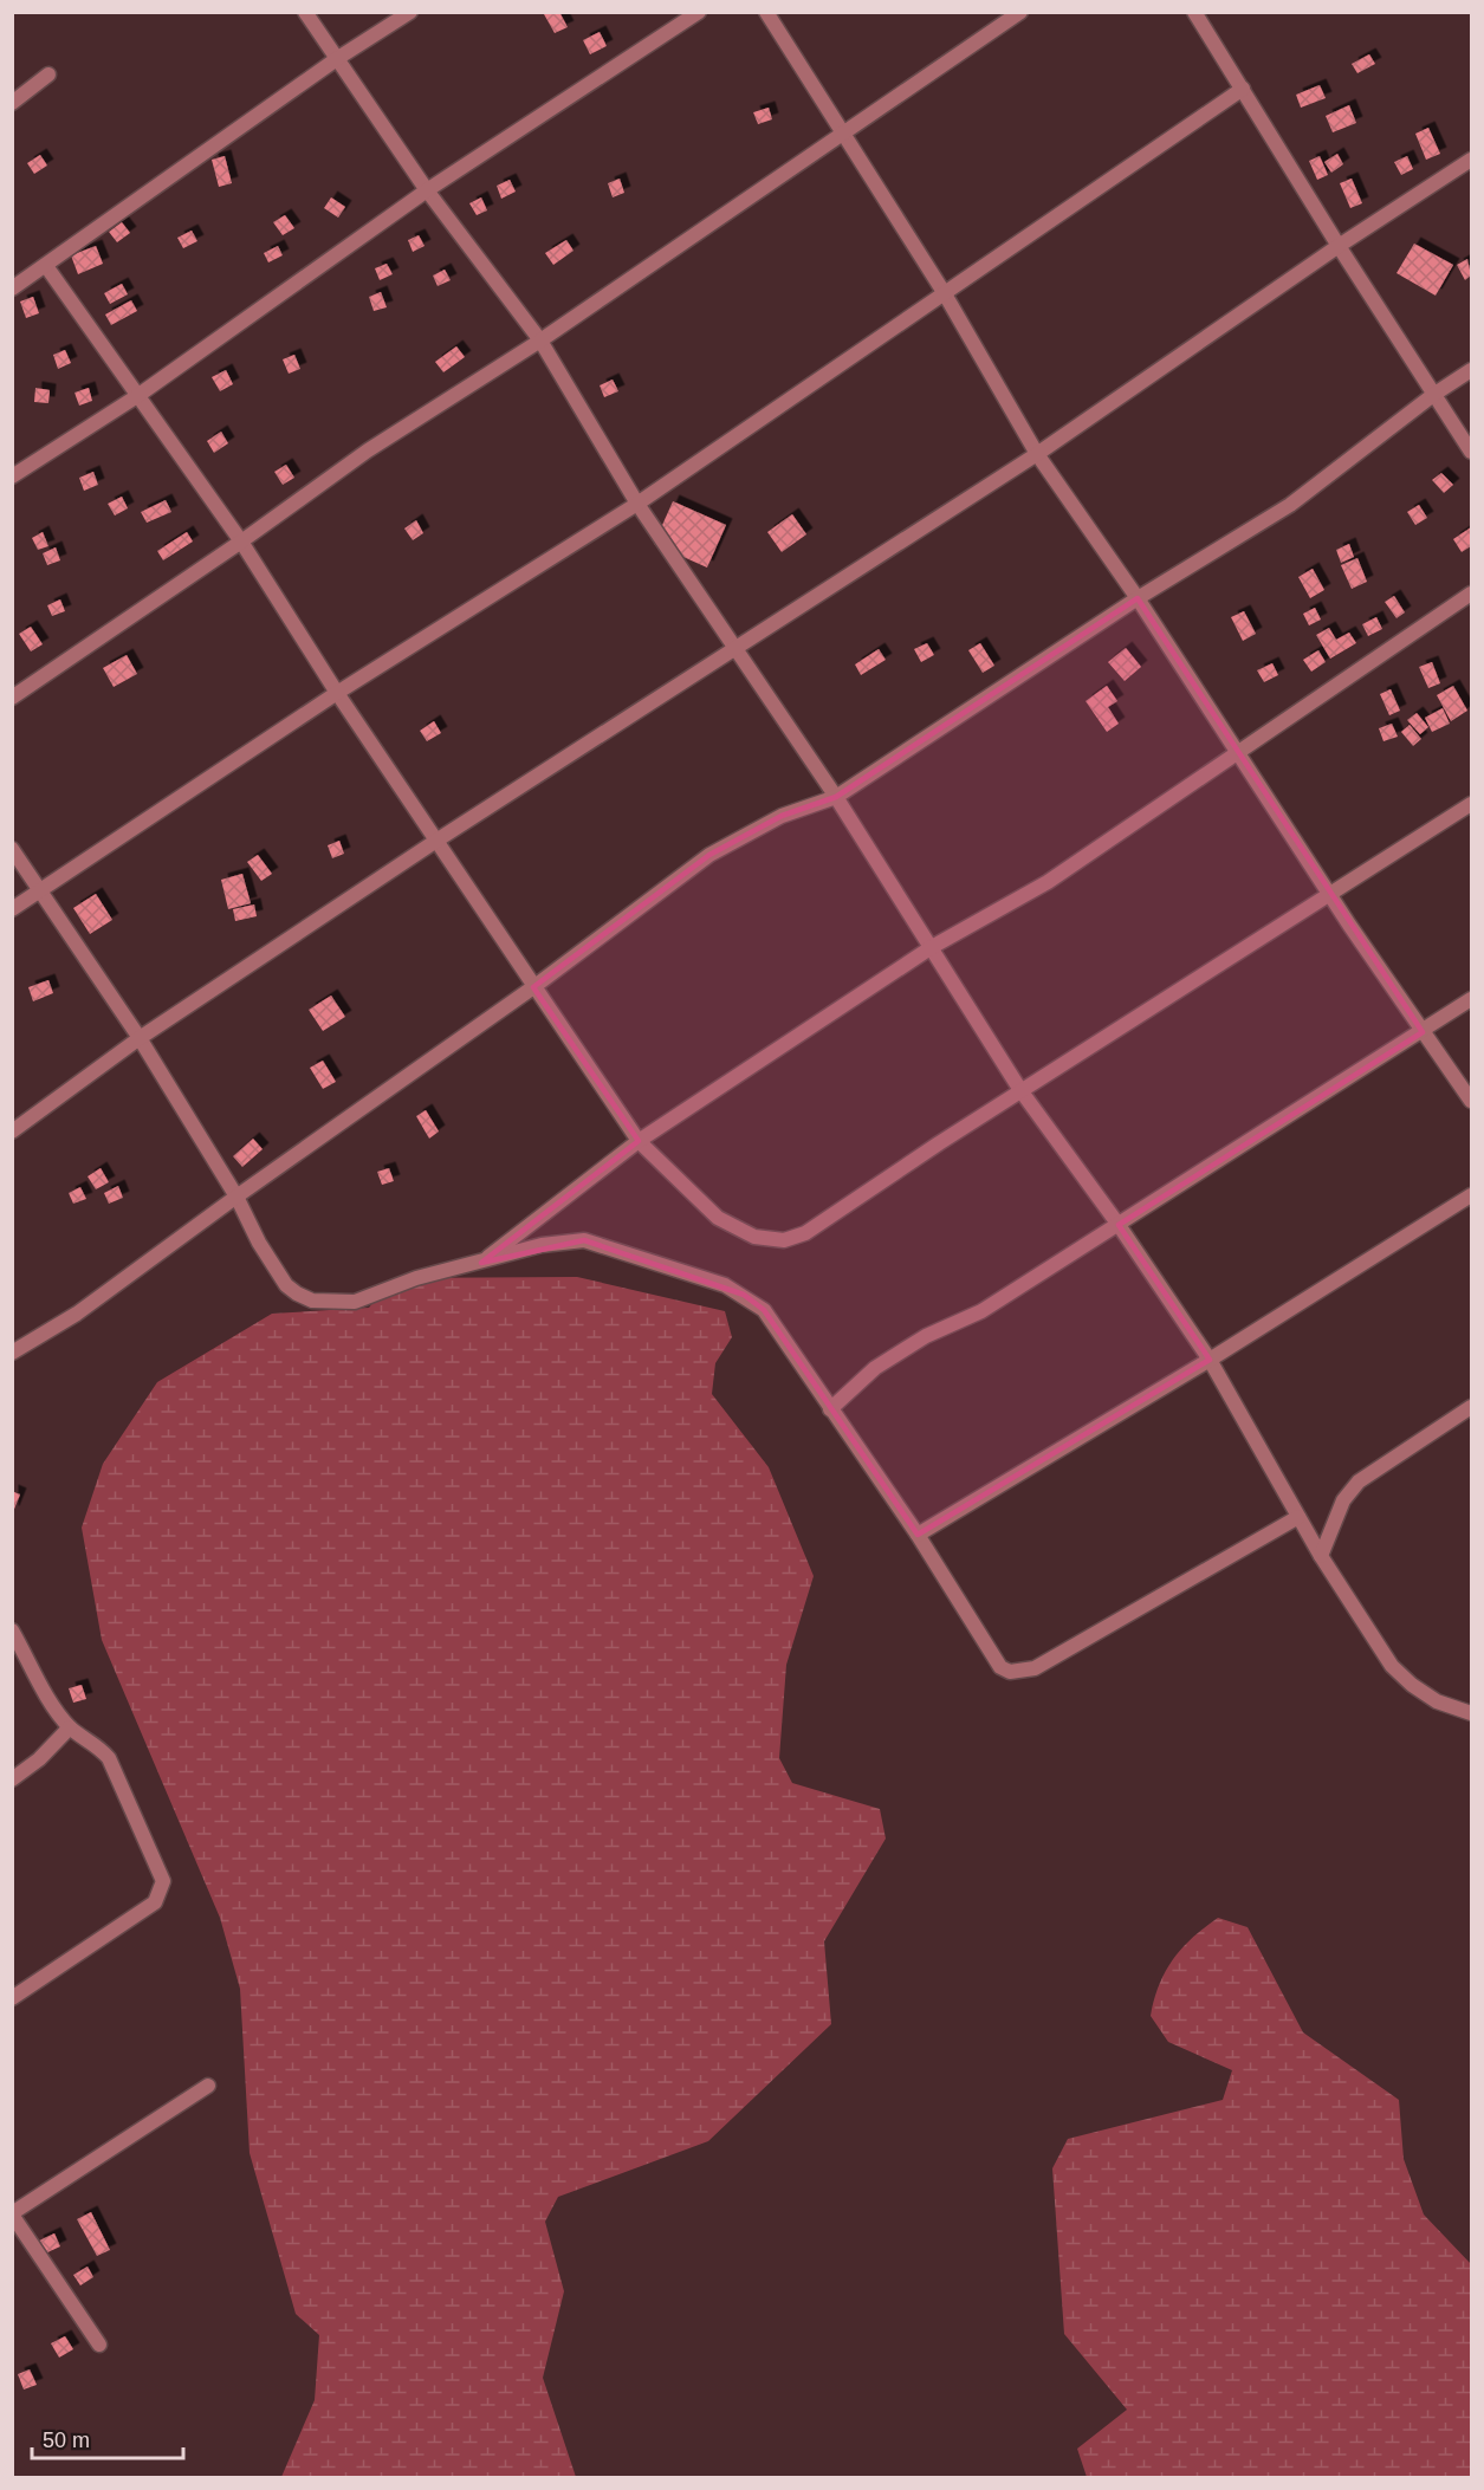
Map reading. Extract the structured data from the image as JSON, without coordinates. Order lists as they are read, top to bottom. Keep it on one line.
{"scale_bar":"50 m"}
